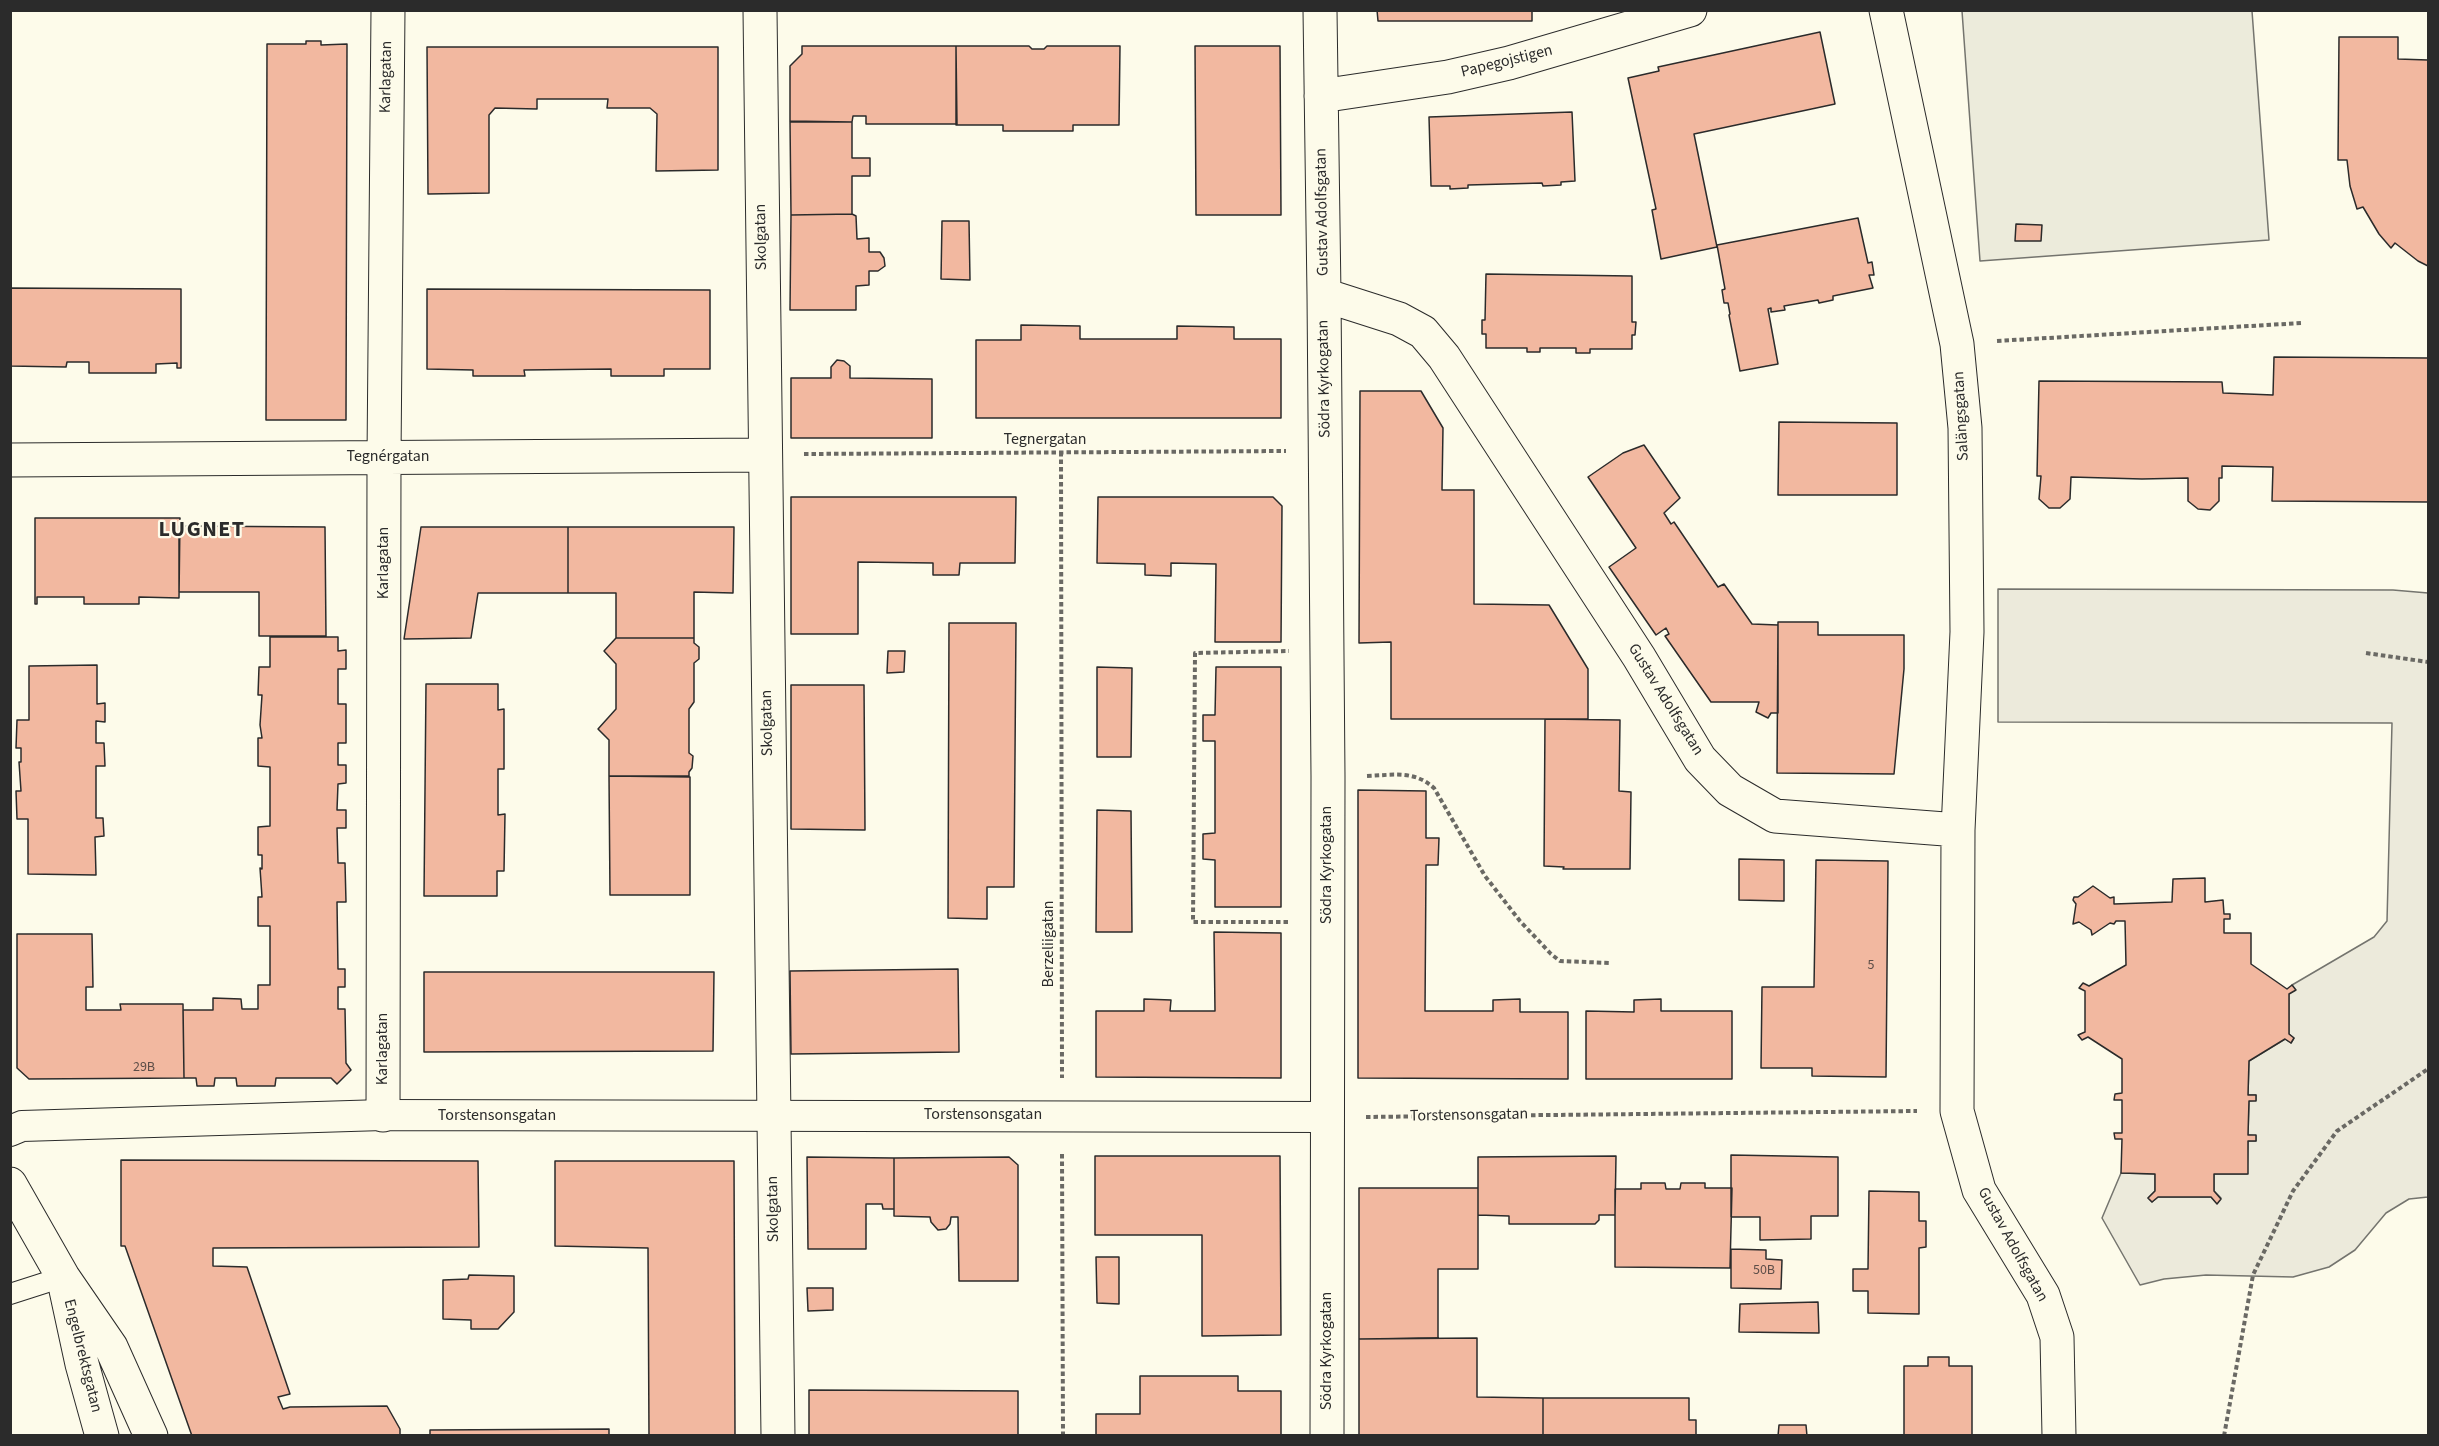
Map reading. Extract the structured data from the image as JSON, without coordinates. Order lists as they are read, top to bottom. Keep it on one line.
{"streets":{"street":["Papegojstigen","Karlagatan","Gustav Adolfsgatan","Skolgatan","Södra Kyrkogatan","Salängsgatan","Tegnérgatan","Torstensonsgatan","Engelbrektsgatan"],"path":["Tegnergatan","Berzeliigatan"]},"crossings":[["Papegojstigen","Gustav Adolfsgatan"],["Karlagatan","Tegnérgatan"],["Karlagatan","Torstensonsgatan"],["Gustav Adolfsgatan","Södra Kyrkogatan"],["Gustav Adolfsgatan","Salängsgatan"],["Gustav Adolfsgatan","Torstensonsgatan"],["Skolgatan","Tegnergatan"],["Skolgatan","Tegnérgatan"],["Skolgatan","Torstensonsgatan"],["Södra Kyrkogatan","Tegnergatan"],["Södra Kyrkogatan","Torstensonsgatan"],["Tegnergatan","Tegnérgatan"],["Tegnergatan","Berzeliigatan"],["Berzeliigatan","Torstensonsgatan"]],"districts":["LUGNET"],"house_numbers":["5","29B","50B"]}
